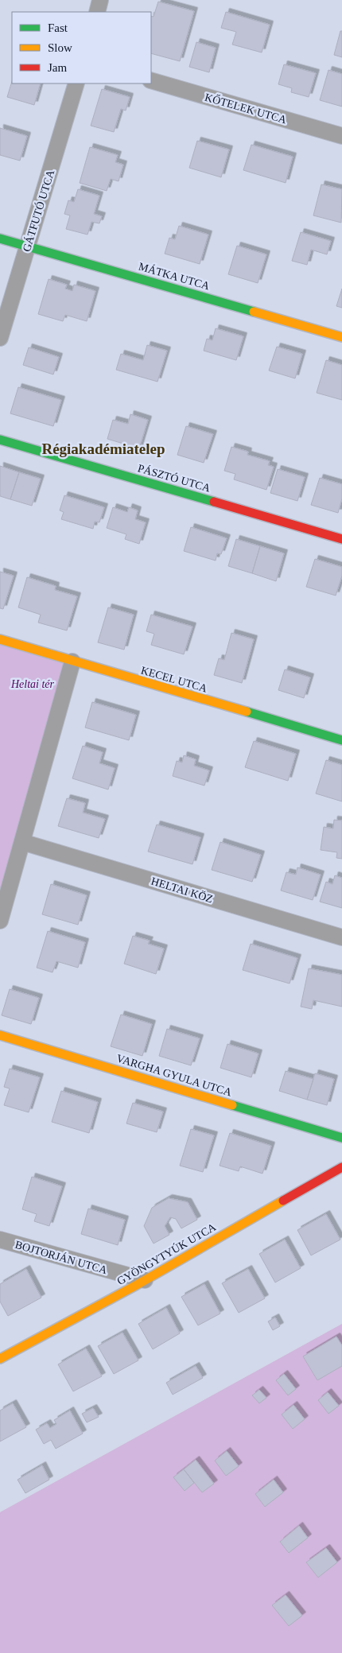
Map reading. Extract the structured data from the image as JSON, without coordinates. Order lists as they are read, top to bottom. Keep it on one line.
{"streets":{"street":["KŐTELEK UTCA","GÁTFUTÓ UTCA","MÁTKA UTCA","PÁSZTÓ UTCA","KECEL UTCA","HELTAI KÖZ","VARGHA GYULA UTCA","GYÖNGYTYÚK UTCA","BOJTORJÁN UTCA"]},"crossings":[["GÁTFUTÓ UTCA","MÁTKA UTCA"],["GYÖNGYTYÚK UTCA","BOJTORJÁN UTCA"]],"districts":["Régiakadémiatelep"],"parks":["Heltai tér"],"legend":["Fast","Slow","Jam"]}
